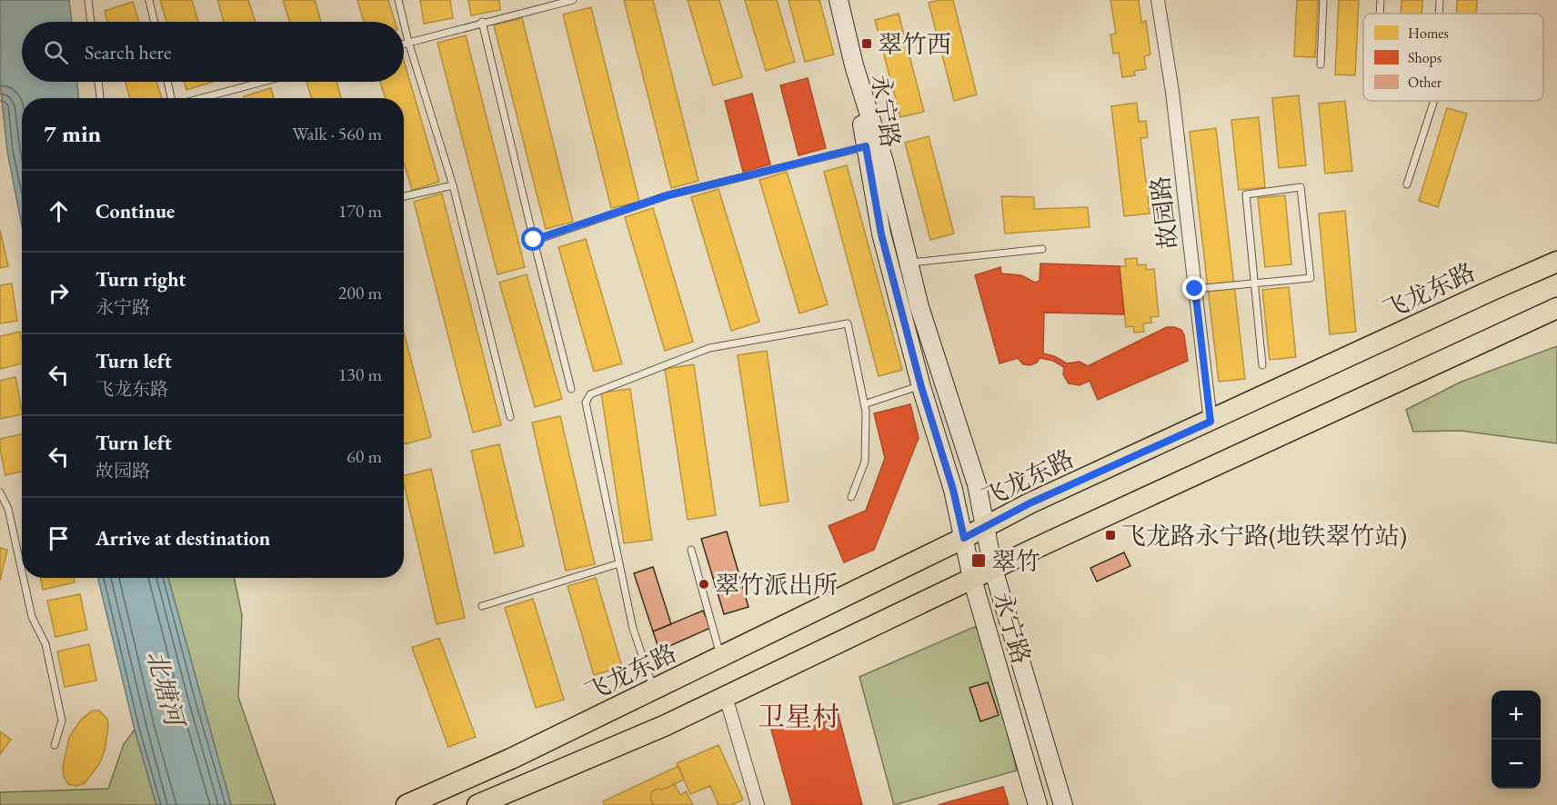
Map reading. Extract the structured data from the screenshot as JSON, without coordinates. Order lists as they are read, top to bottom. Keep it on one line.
{"streets":{"main road":["永宁路","飞龙东路"],"street":["故园路"]},"crossings":[["永宁路","飞龙东路"],["故园路","飞龙东路"]],"districts":["卫星村"],"water":["北塘河"],"places":{"transit":["翠竹西","飞龙路永宁路(地铁翠竹站)","翠竹"],"other":["翠竹派出所"]},"legend":["Homes","Shops","Other"],"page":{"search":"Search here","heading":["7 min","Walk · 560 m"],"list":[["Continue","170 m"],["Turn right","永宁路","200 m"],["Turn left","飞龙东路","130 m"],["Turn left","故园路","60 m"],"Arrive at destination"],"map_buttons":["+","−"]}}
